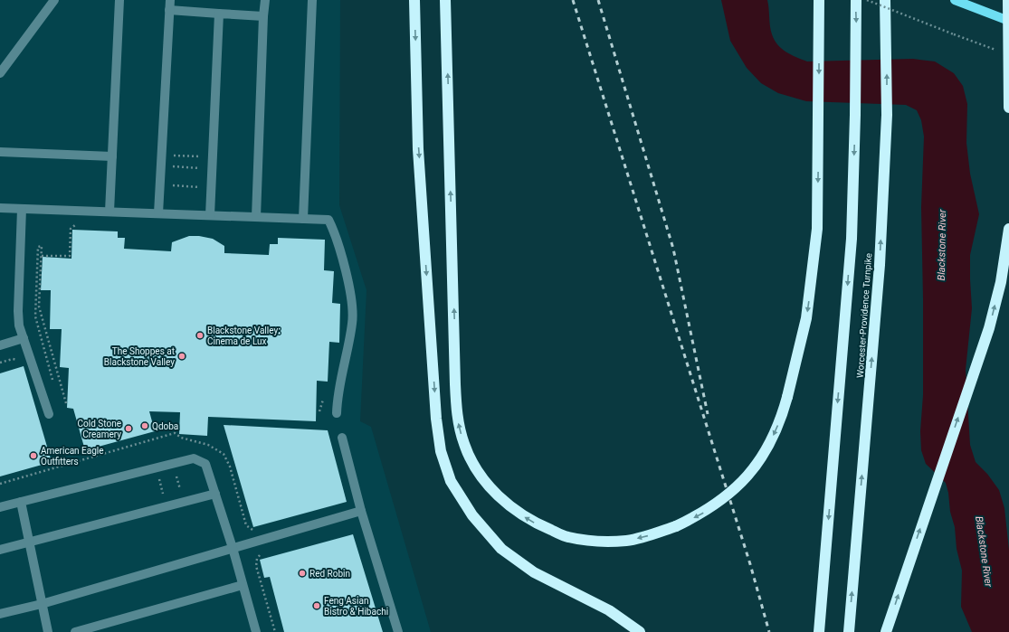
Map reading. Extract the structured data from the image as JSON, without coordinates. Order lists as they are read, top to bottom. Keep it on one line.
{"streets":{"highway":["Worcester-Providence Turnpike"]},"water":["Blackstone River"],"places":["Blackstone Valley: Cinema de Lux","The Shoppes at Blackstone Valley","Qdoba","Cold Stone Creamery","American Eagle Outfitters","Red Robin","Feng Asian Bistro & Hibachi"]}
